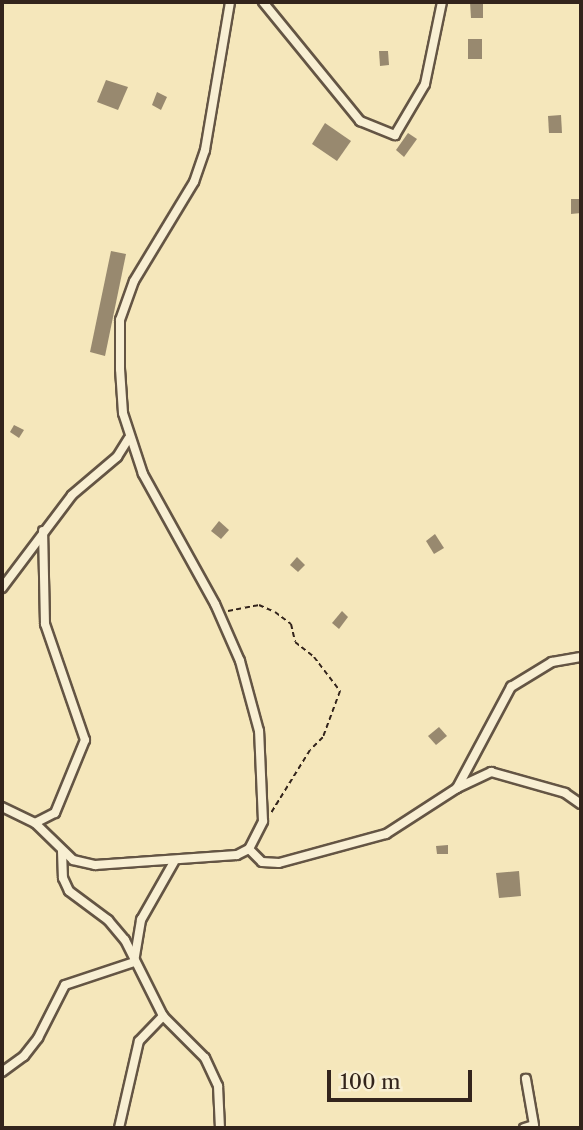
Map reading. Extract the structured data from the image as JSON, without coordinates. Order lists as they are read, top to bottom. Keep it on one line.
{"scale_bar":"100 m"}
